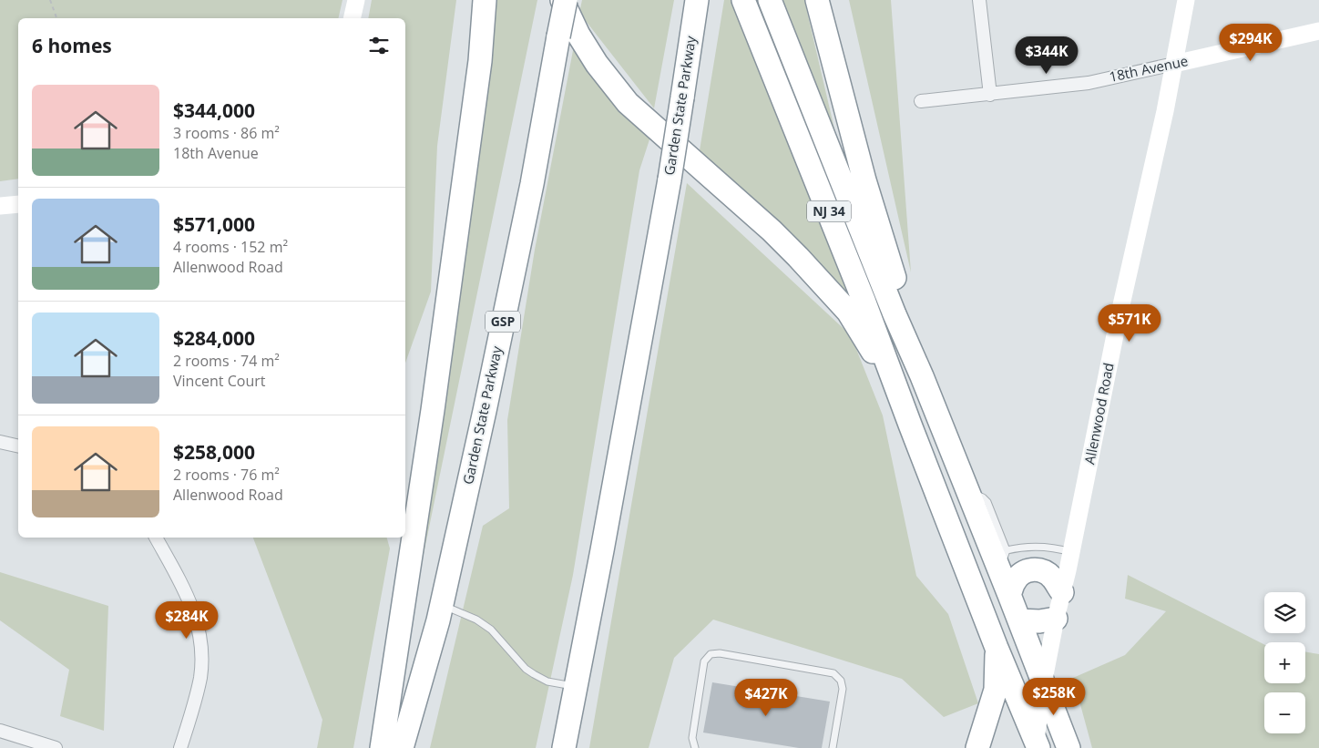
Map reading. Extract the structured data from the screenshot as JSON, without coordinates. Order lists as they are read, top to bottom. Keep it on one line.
{"streets":{"highway":["Garden State Parkway","NJ 34","GSP"],"street":["18th Avenue","Allenwood Road"]},"crossings":[["18th Avenue","Allenwood Road"],["NJ 34","Allenwood Road"]],"page":{"heading":"6 homes","price":["$294K","$344K","$571K","$284K","$258K","$427K"],"list":[{"name":"$344,000","note":"3 rooms · 86 m² · 18th Avenue"},{"name":"$571,000","note":"4 rooms · 152 m² · Allenwood Road"},{"name":"$284,000","note":"2 rooms · 74 m² · Vincent Court"},{"name":"$258,000","note":"2 rooms · 76 m² · Allenwood Road"}],"map_buttons":["+","−"]}}
